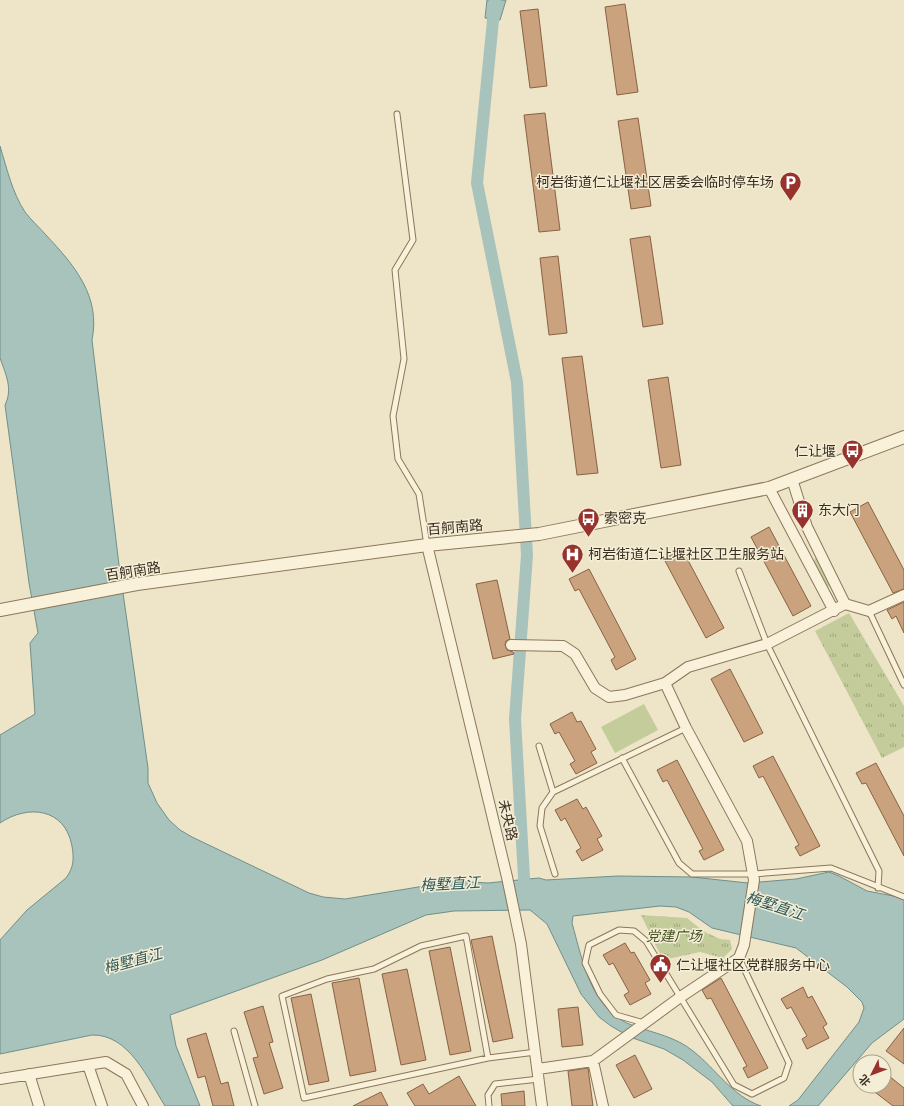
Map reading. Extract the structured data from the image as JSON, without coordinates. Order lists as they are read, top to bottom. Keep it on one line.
{"streets":{"street":["百舸南路","未央路"]},"crossings":[["百舸南路","未央路"]],"water":["梅墅直江"],"parks":["党建广场"],"places":{"parking":["柯岩街道仁让堰社区居委会临时停车场"],"bus stop":["仁让堰","索密克"],"building":["东大门"],"hospital":["柯岩街道仁让堰社区卫生服务站"],"public building":["仁让堰社区党群服务中心"]},"north":"bottom left"}
